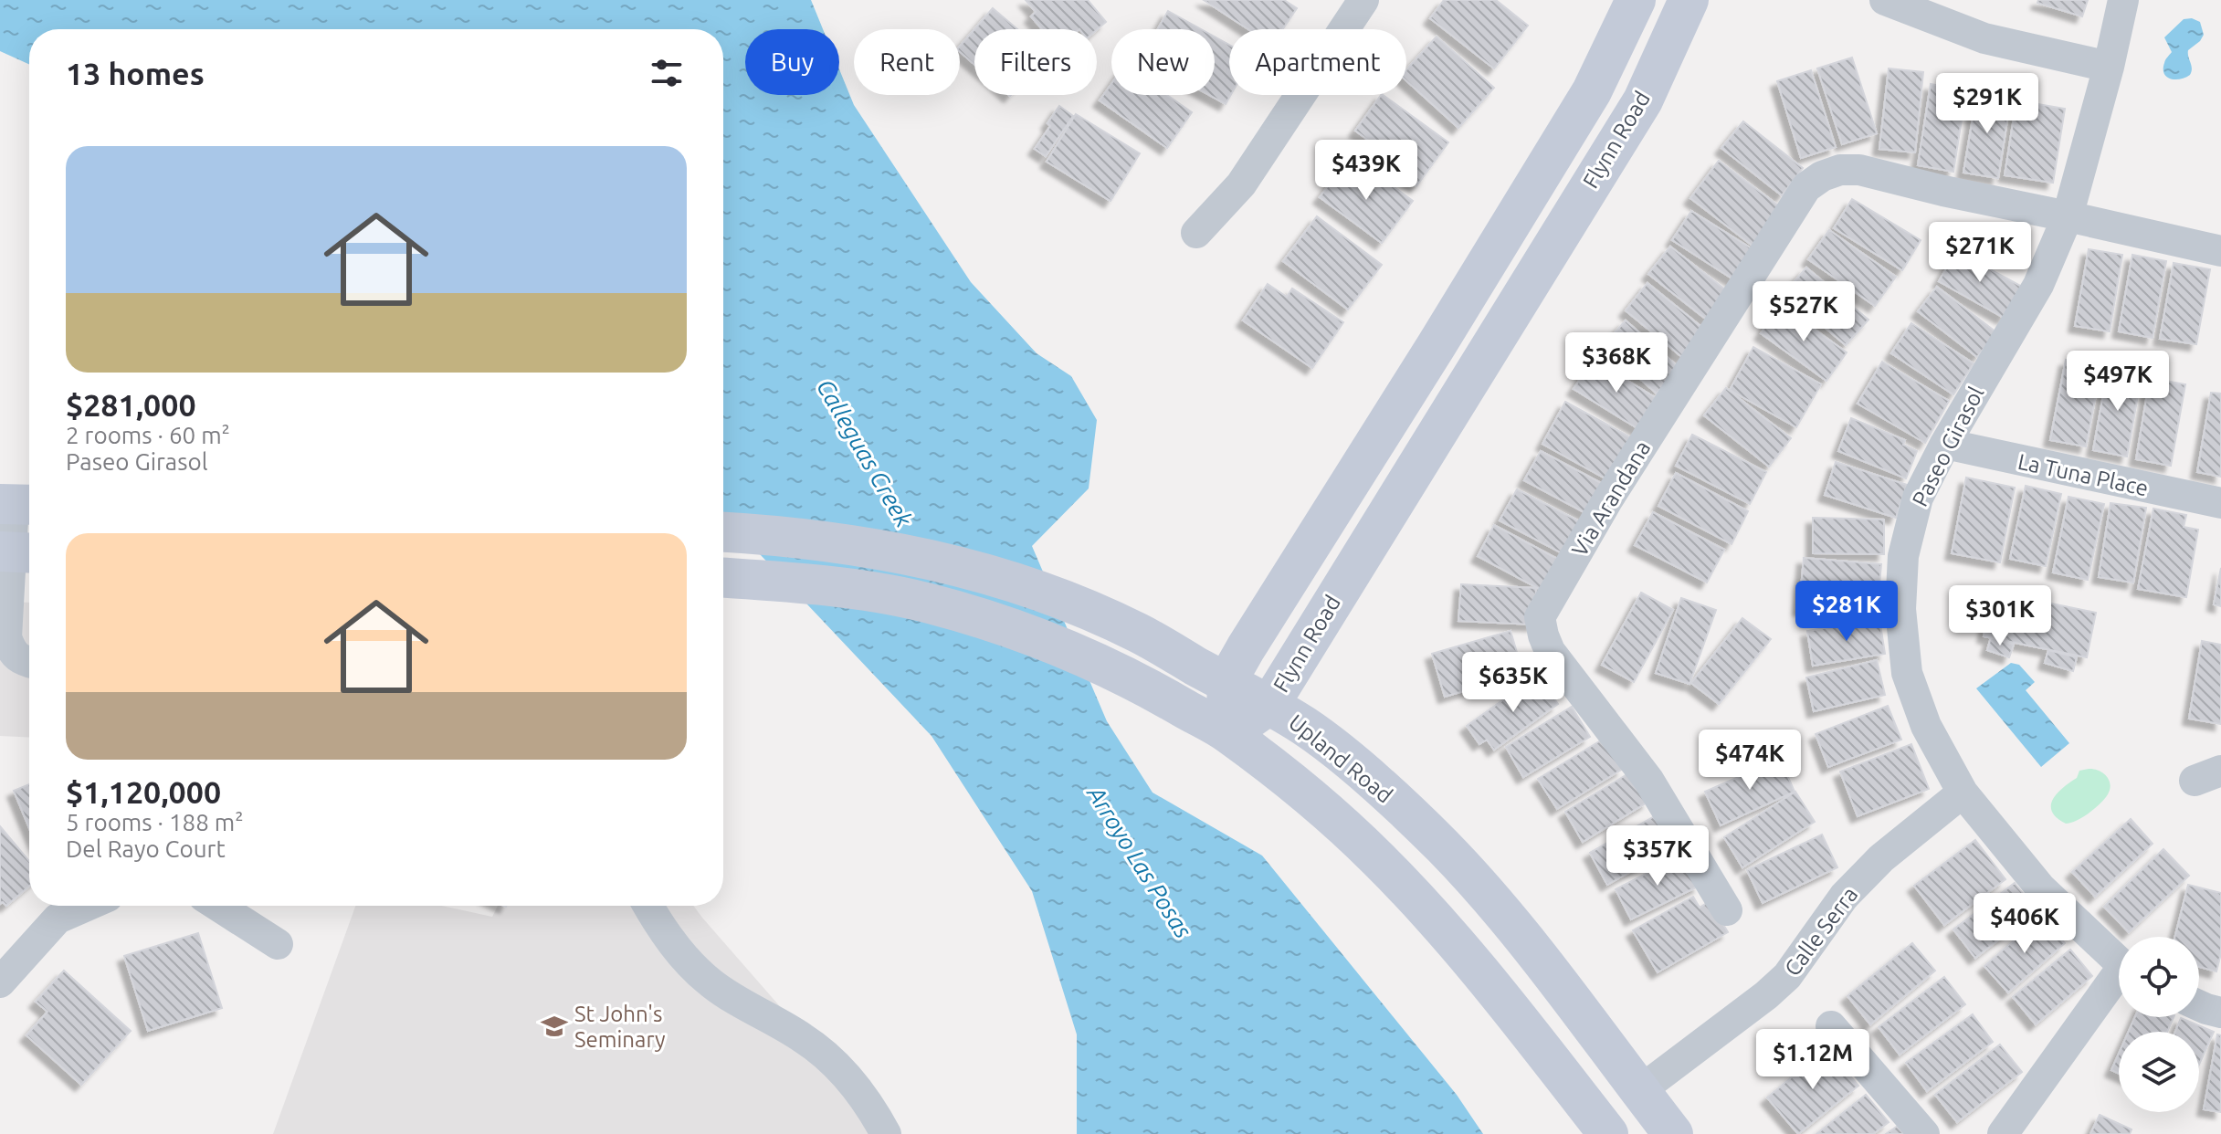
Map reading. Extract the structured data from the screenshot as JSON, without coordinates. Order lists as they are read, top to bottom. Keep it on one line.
{"streets":{"main road":["Flynn Road","Upland Road"],"street":["Paseo Girasol","La Tuna Place","Via Arandana","Calle Serra"]},"crossings":[["Flynn Road","Upland Road"],["Paseo Girasol","La Tuna Place"],["Paseo Girasol","Via Arandana"],["Paseo Girasol","Calle Serra"],["Upland Road","Calle Serra"]],"water":["Calleguas Creek","Arroyo Las Posas"],"places":{"school or university":["St John's Seminary"]},"page":{"chip":["Buy","Rent","Filters","New","Apartment"],"heading":"13 homes","price":["$291K","$439K","$271K","$527K","$368K","$497K","$281K","$301K","$635K","$474K","$357K","$406K","$1.12M"],"list":[{"name":"$281,000","note":"2 rooms · 60 m² · Paseo Girasol"},{"name":"$1,120,000","note":"5 rooms · 188 m² · Del Rayo Court"}]}}
